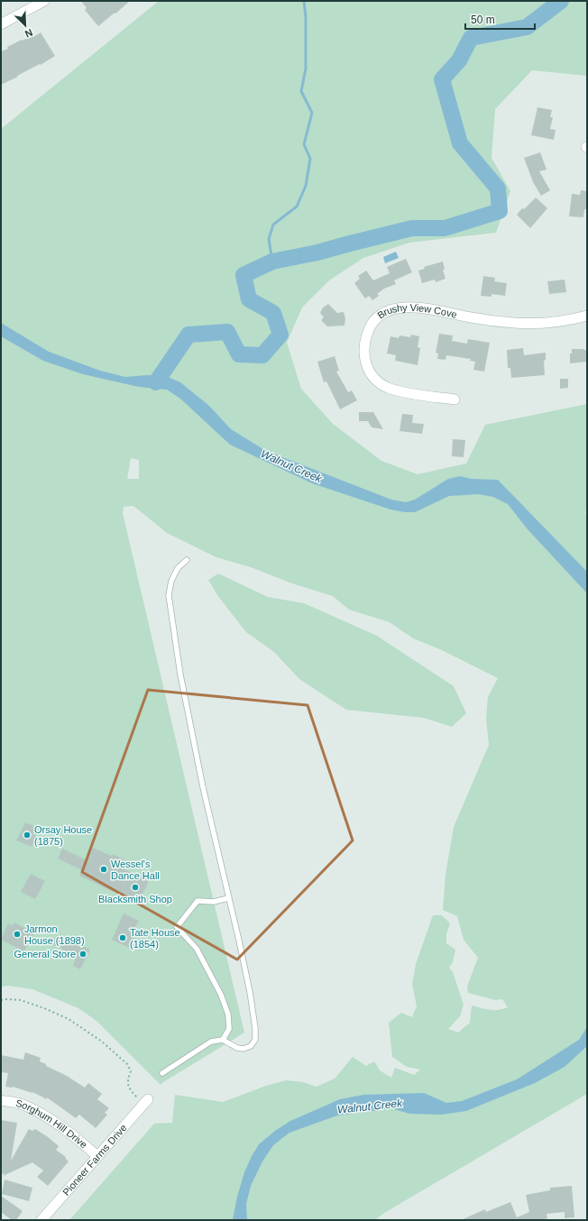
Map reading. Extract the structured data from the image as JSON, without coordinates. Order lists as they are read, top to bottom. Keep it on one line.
{"streets":{"street":["Brushy View Cove","Sorghum Hill Drive","Pioneer Farms Drive"]},"crossings":[["Sorghum Hill Drive","Pioneer Farms Drive"]],"water":["Walnut Creek"],"places":["Orsay House (1875)","Wessel's Dance Hall","Blacksmith Shop","Jarmon House (1898)","Tate House (1854)","General Store"],"scale_bar":"50 m","north":"bottom right"}
